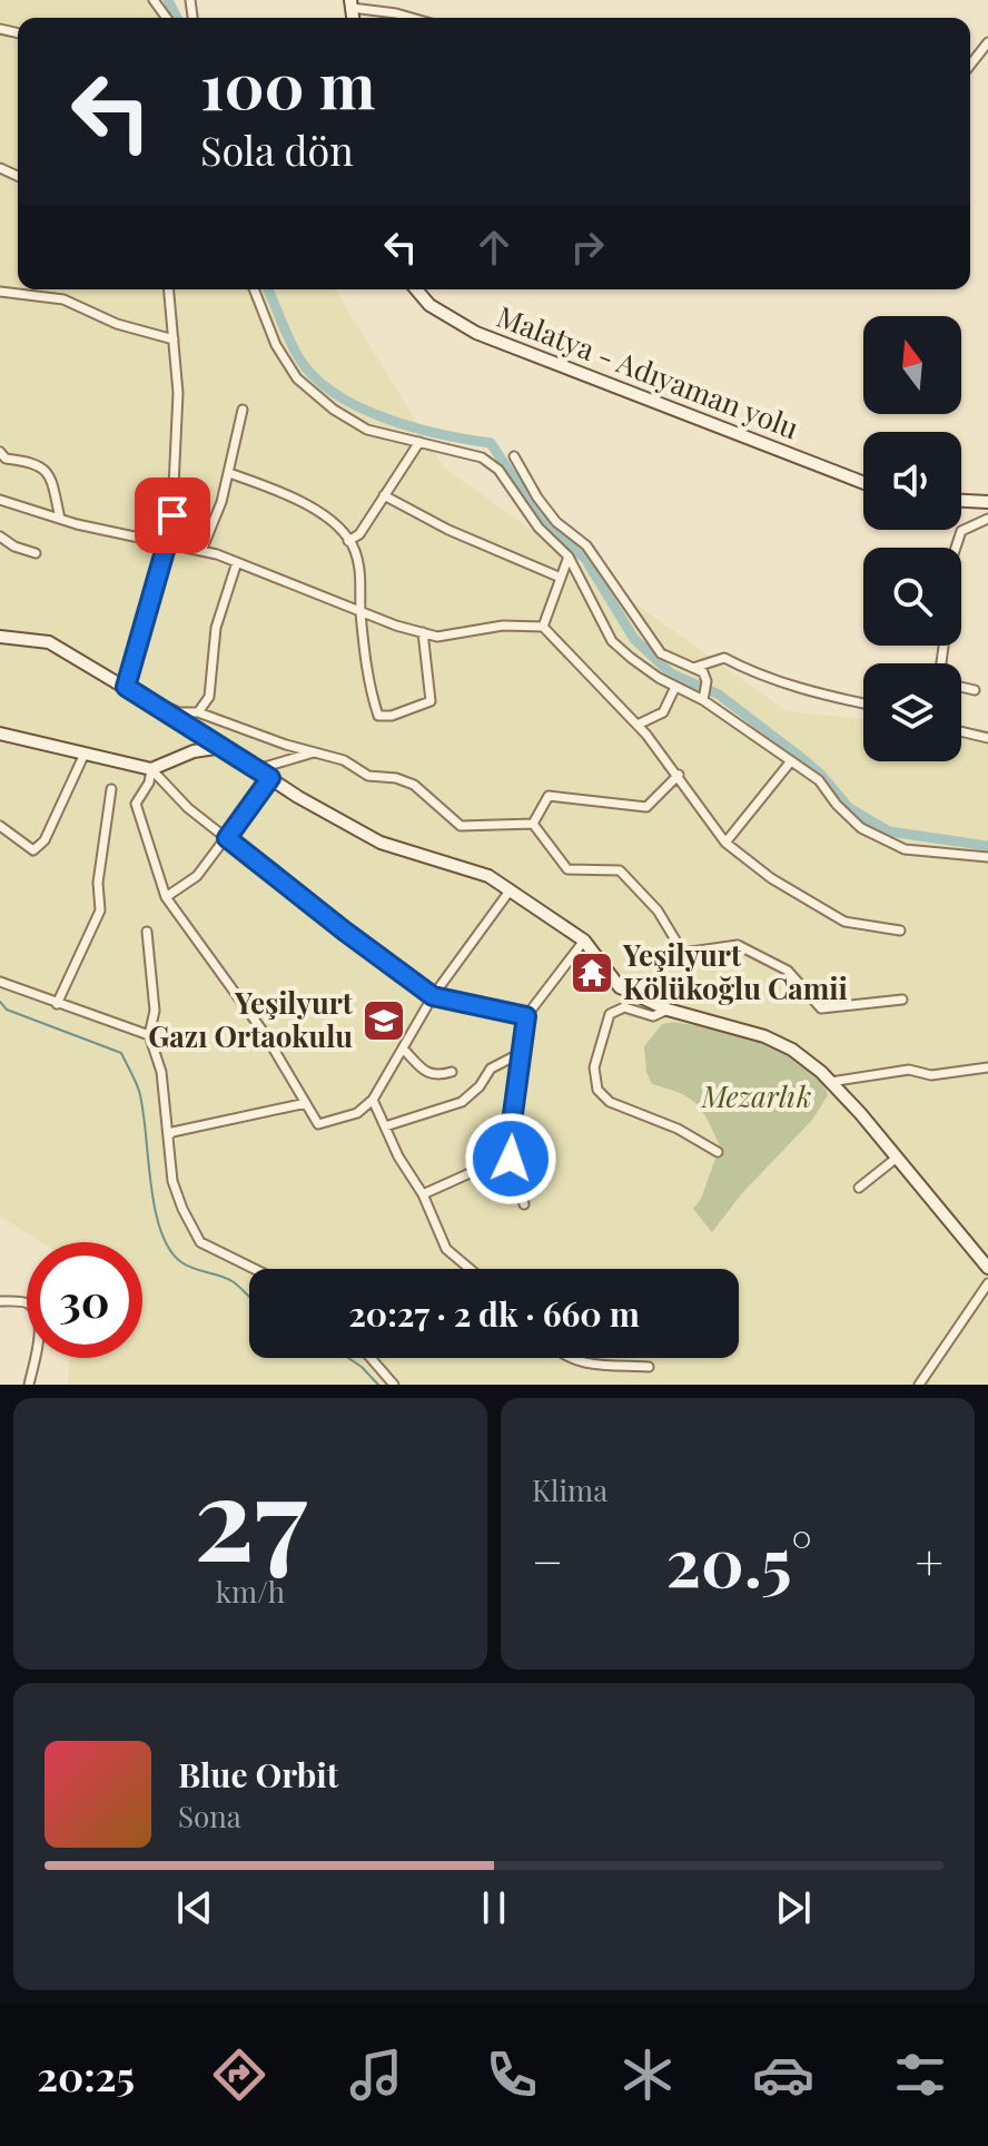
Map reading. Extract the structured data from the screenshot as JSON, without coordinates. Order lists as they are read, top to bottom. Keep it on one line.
{"streets":{"main road":["Malatya - Adıyaman yolu"]},"parks":["Mezarlık"],"places":{"temple":["Yeşilyurt Kölükoğlu Camii"],"school or university":["Yeşilyurt Gazı Ortaokulu"]},"north":"top","page":{"turn":["100 m","Sola dön"],"limit":"30","trip":"20:27 · 2 dk · 660 m","tile":[["27","km/h"],"Klima"],"heat":["−","20.5°","+"],"song":["Blue Orbit","Sona"],"tabs":"20:25"}}
